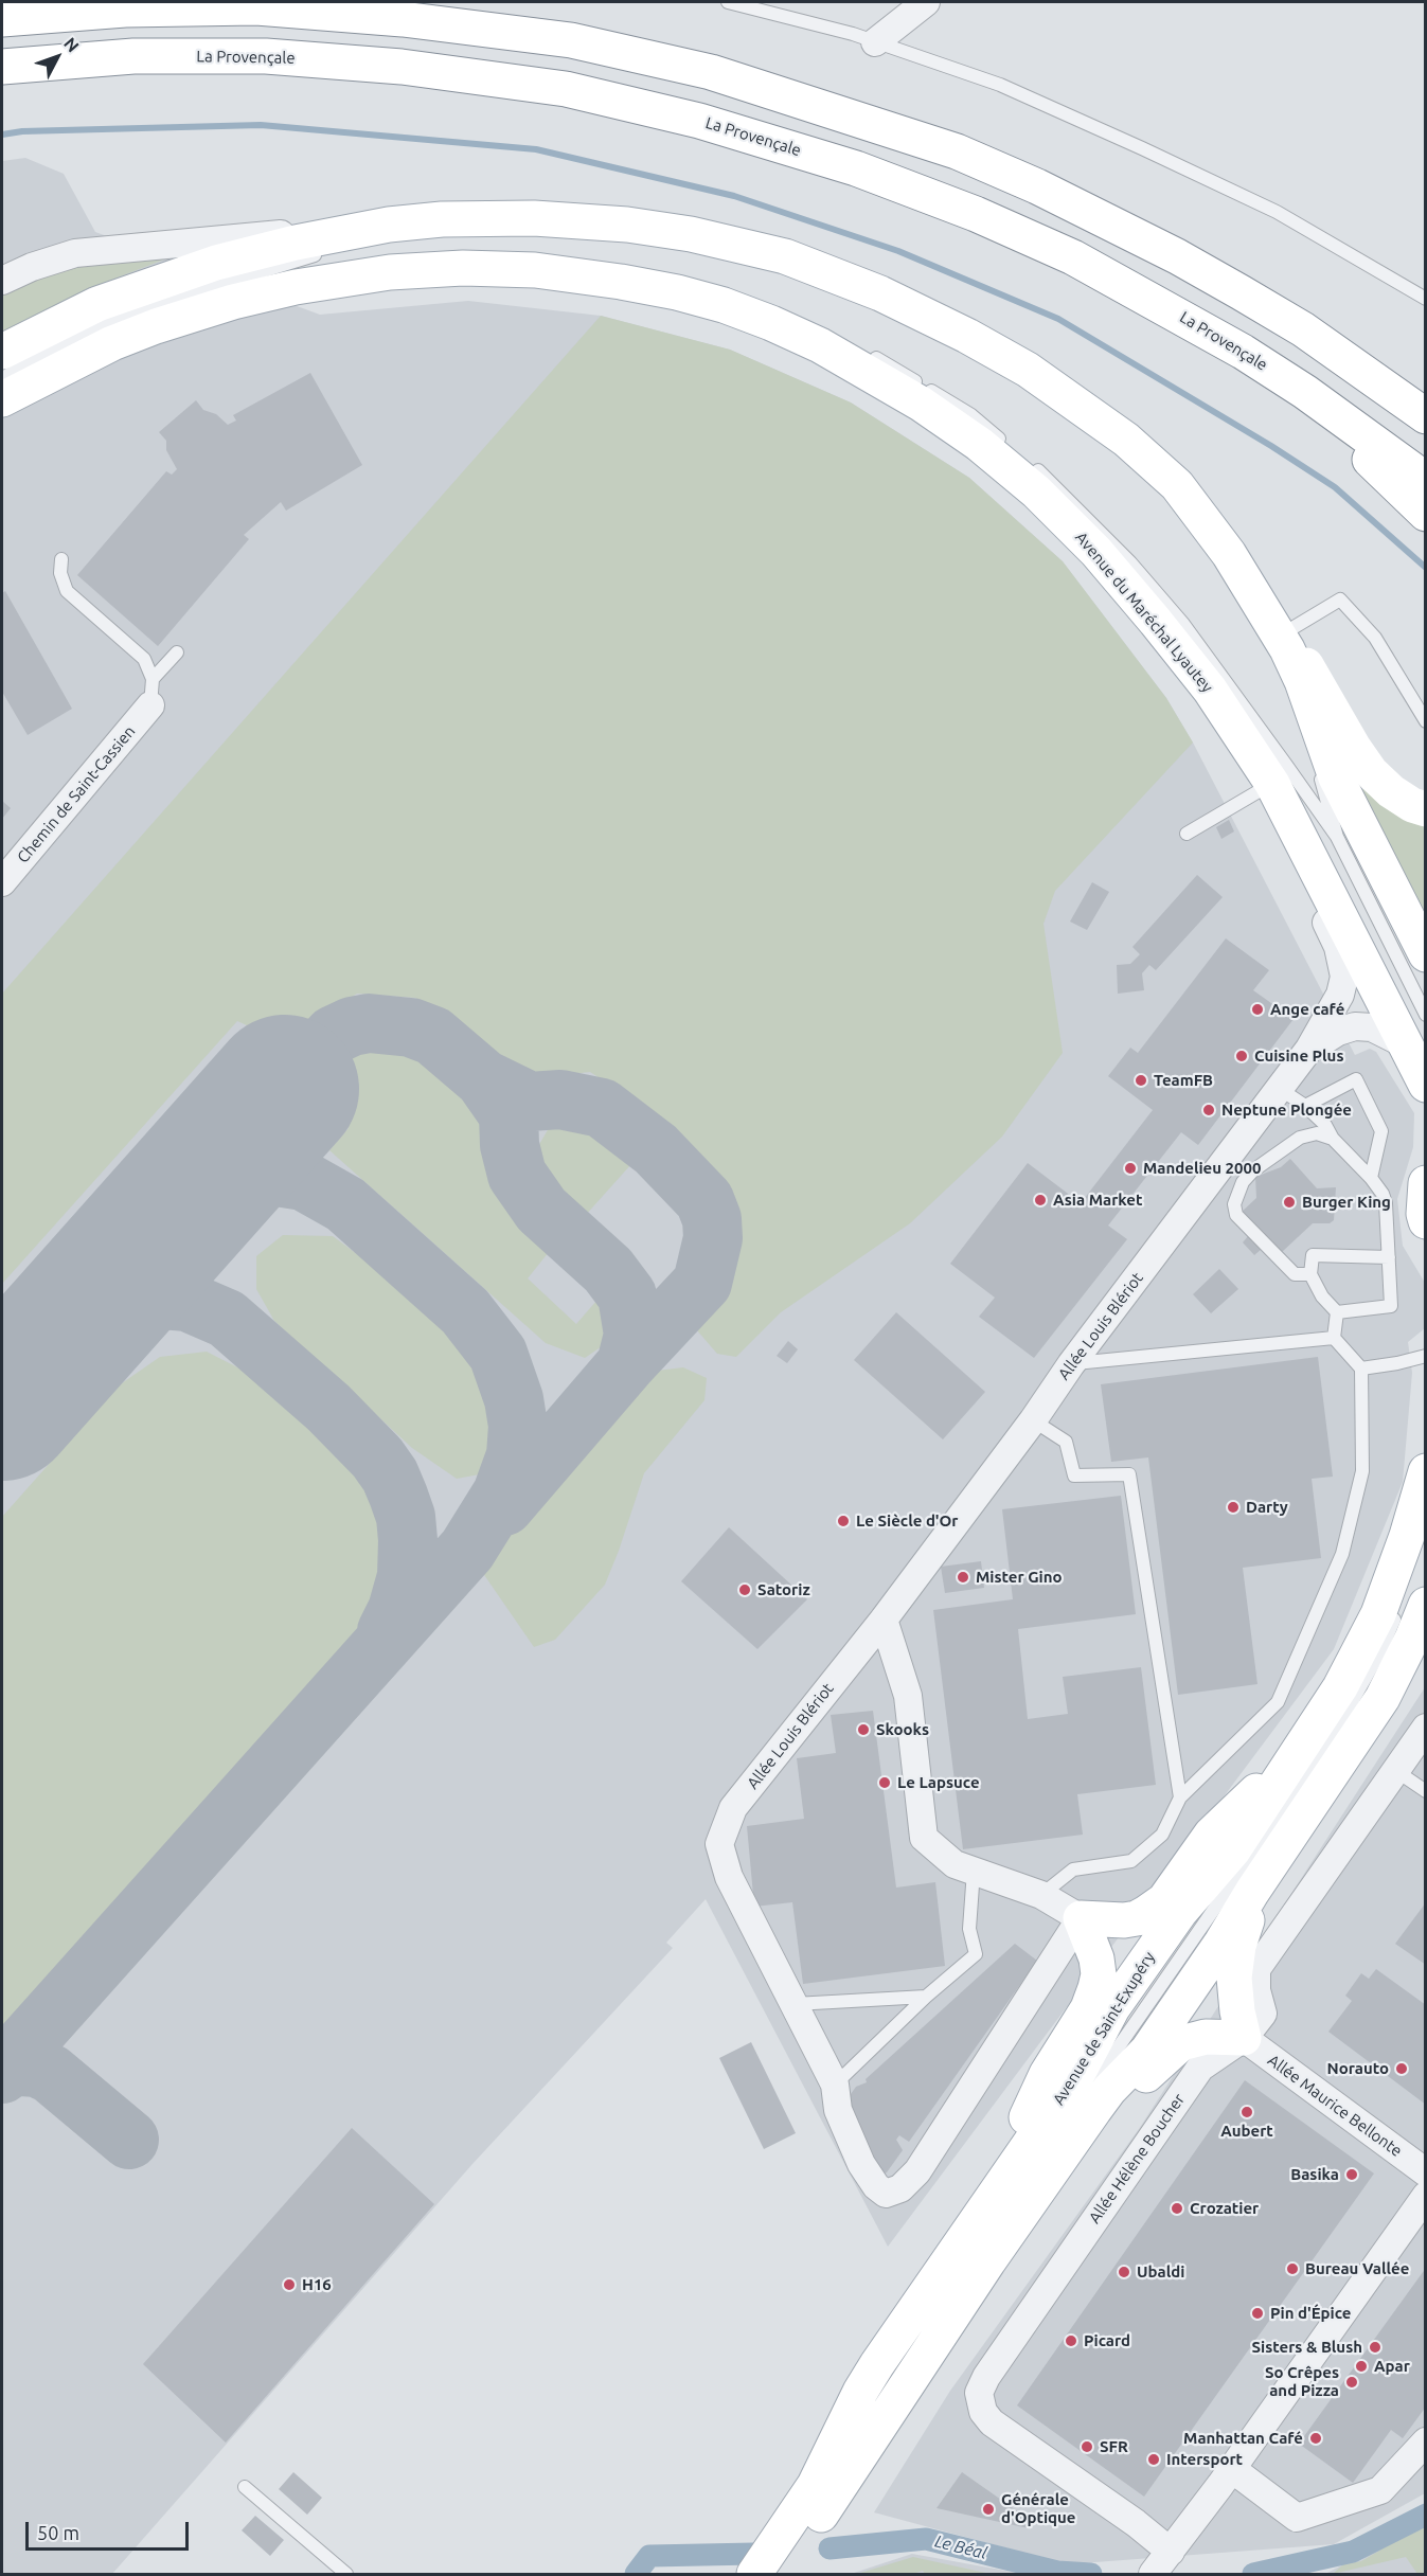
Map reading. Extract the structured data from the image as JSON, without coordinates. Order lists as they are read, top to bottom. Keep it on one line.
{"streets":{"main road":["La Provençale","Avenue du Maréchal Lyautey","Avenue de Saint-Exupéry"],"street":["Chemin de Saint-Cassien","Allée Louis Blériot","Allée Maurice Bellonte","Allée Hélène Boucher"]},"crossings":[["Avenue du Maréchal Lyautey","Allée Louis Blériot"],["Allée Maurice Bellonte","Allée Hélène Boucher"]],"water":["Le Béal"],"places":["Ange café","Cuisine Plus","TeamFB","Neptune Plongée","Mandelieu 2000","Asia Market","Burger King","Darty","Le Siècle d'Or","Mister Gino","Satoriz","Skooks","Le Lapsuce","Norauto","Aubert","Basika","Crozatier","Bureau Vallée","Ubaldi","H16","Pin d'Épice","Picard","Sisters & Blush","Apar","So Crêpes and Pizza","Manhattan Café","SFR","Intersport","Générale d'Optique"],"scale_bar":"50 m","north":"top right"}
